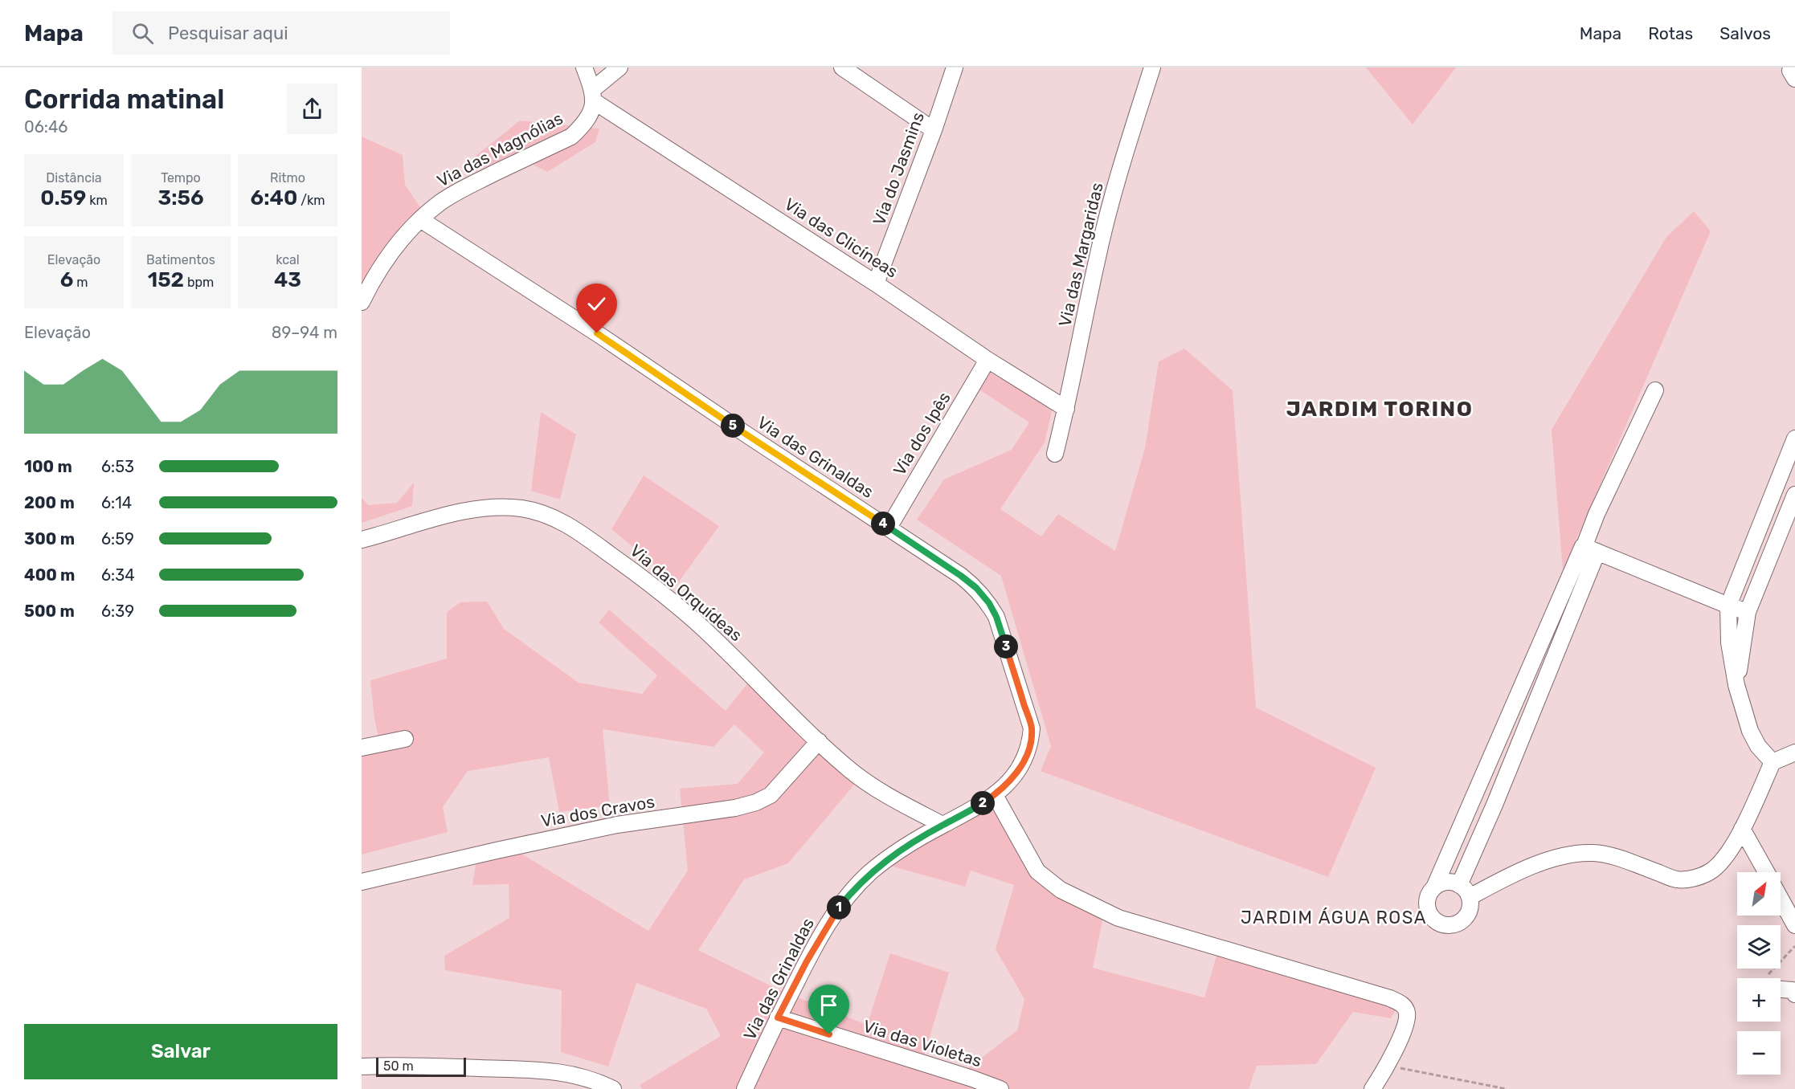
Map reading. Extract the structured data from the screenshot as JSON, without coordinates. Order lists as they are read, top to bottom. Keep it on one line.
{"streets":{"street":["Via das Magnólias","Via do Jasmins","Via das Clicíneas","Via das Margaridas","Via dos Ipês","Via das Grinaldas","Via das Orquídeas","Via dos Cravos","Via das Violetas"]},"crossings":[["Via das Magnólias","Via das Clicíneas"],["Via das Magnólias","Via das Grinaldas"],["Via do Jasmins","Via das Clicíneas"],["Via das Clicíneas","Via das Margaridas"],["Via das Clicíneas","Via dos Ipês"],["Via dos Ipês","Via das Grinaldas"],["Via das Grinaldas","Via das Orquídeas"],["Via das Grinaldas","Via das Violetas"],["Via das Orquídeas","Via dos Cravos"]],"districts":["JARDIM TORINO","JARDIM ÁGUA ROSA"],"scale_bar":"50 m","north":"top right","page":{"header":"Mapa","search":"Pesquisar aqui","nav":["Mapa","Rotas","Salvos"],"heading":["Corrida matinal","06:46"],"stats":[["Distância","0.59 km"],["Tempo","3:56"],["Ritmo","6:40 /km"],["Elevação","6 m"],["Batimentos","152 bpm"],["kcal","43"]],"chart":["Elevação","89–94 m"],"pins":["5","4","3","2","1"],"list":[{"name":"100 m","note":"6:53"},{"name":"200 m","note":"6:14"},{"name":"300 m","note":"6:59"},{"name":"400 m","note":"6:34"},{"name":"500 m","note":"6:39"}],"map_buttons":["+","−"],"buttons":"Salvar","scale":"50 m"}}
